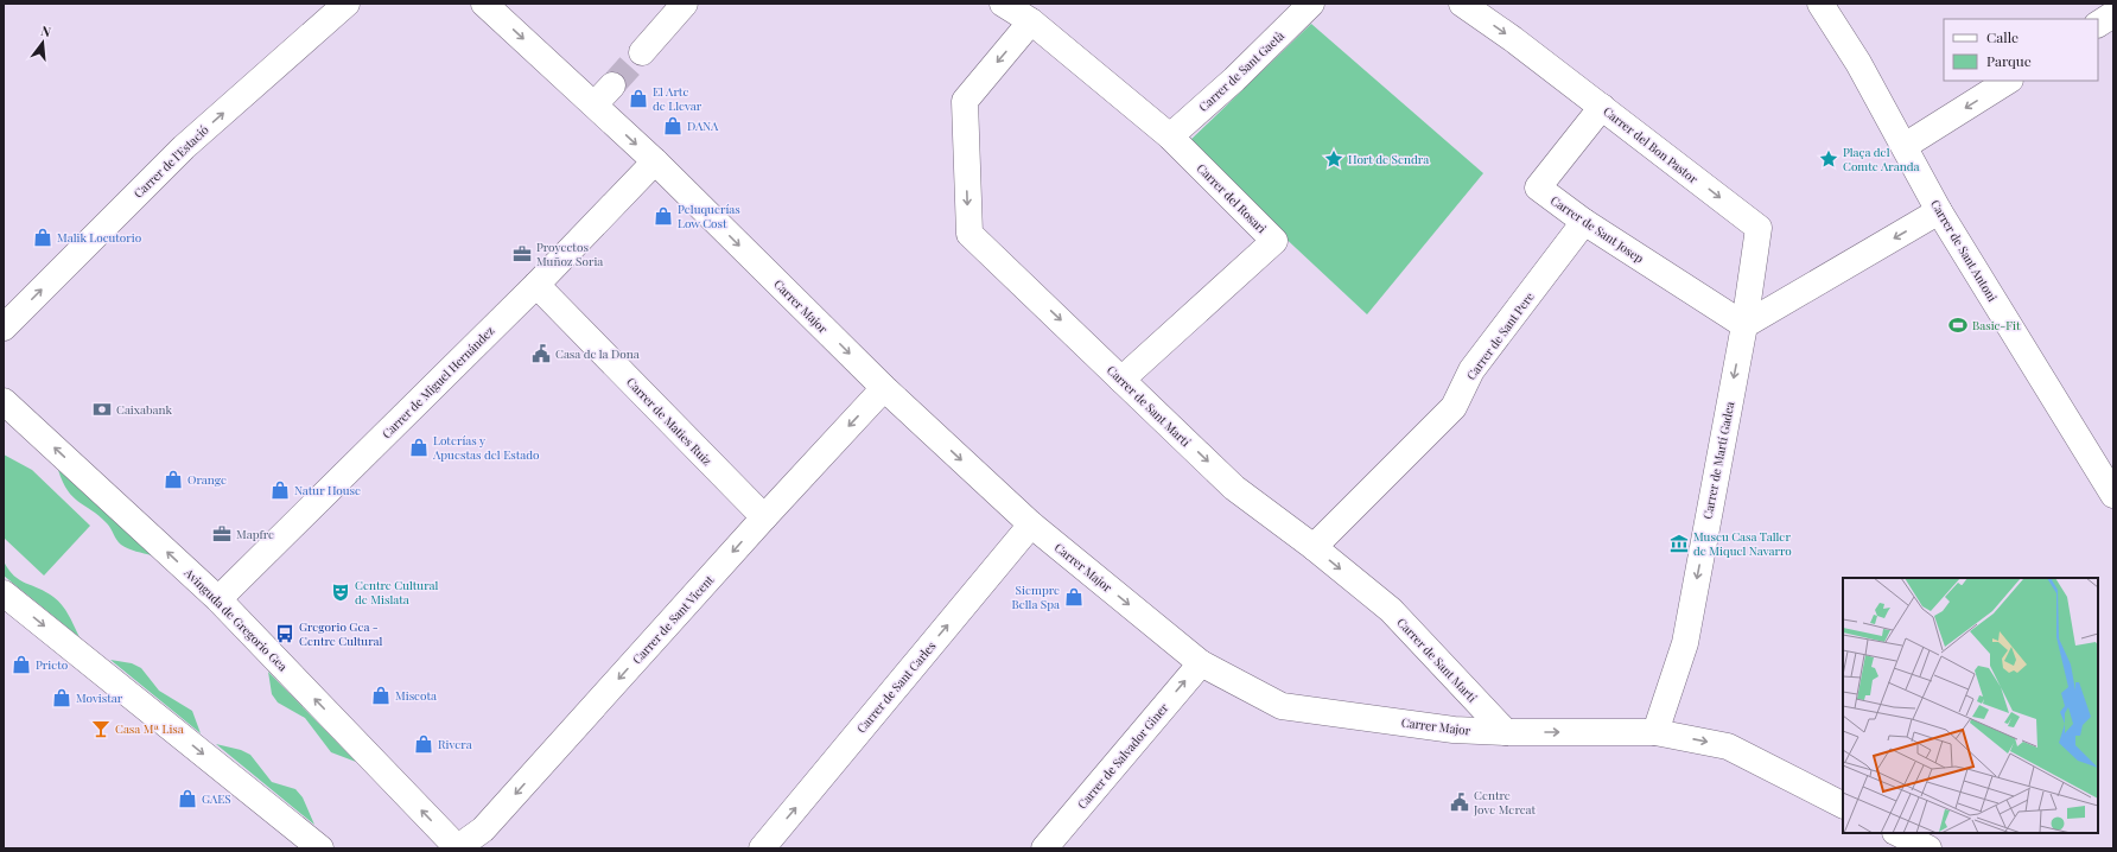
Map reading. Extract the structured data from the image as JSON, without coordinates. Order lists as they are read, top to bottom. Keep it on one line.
{"streets":{"street":["Carrer de Sant Gaetà","Carrer del Bon Pastor","Carrer de l'Estació","Carrer del Rosari","Carrer de Sant Josep","Carrer de Sant Antoni","Carrer Major","Carrer de Sant Pere","Carrer de Miguel Hernández","Carrer de Sant Martí","Carrer de Maties Ruiz","Carrer de Martí Gadea","Avinguda de Gregorio Gea","Carrer de Sant Vicent","Carrer de Sant Carles","Carrer de Salvador Giner"]},"crossings":[["Carrer de Sant Gaetà","Carrer del Rosari"],["Carrer del Bon Pastor","Carrer de Sant Josep"],["Carrer del Bon Pastor","Carrer de Martí Gadea"],["Carrer del Rosari","Carrer de Sant Martí"],["Carrer de Sant Josep","Carrer de Sant Pere"],["Carrer de Sant Josep","Carrer de Martí Gadea"],["Carrer Major","Carrer de Miguel Hernández"],["Carrer Major","Carrer de Sant Martí"],["Carrer Major","Carrer de Martí Gadea"],["Carrer Major","Carrer de Sant Vicent"],["Carrer Major","Carrer de Sant Carles"],["Carrer Major","Carrer de Salvador Giner"],["Carrer de Sant Pere","Carrer de Sant Martí"],["Carrer de Miguel Hernández","Carrer de Maties Ruiz"],["Carrer de Miguel Hernández","Avinguda de Gregorio Gea"],["Carrer de Maties Ruiz","Carrer de Sant Vicent"],["Avinguda de Gregorio Gea","Carrer de Sant Vicent"]],"one_way":["Carrer del Bon Pastor","Carrer de l'Estació","Carrer Major","Carrer de Sant Martí","Carrer de Martí Gadea","Carrer de Sant Vicent","Carrer de Sant Carles","Carrer de Salvador Giner"],"places":{"shop":["El Arte de Llevar","DANA","Peluquerías Low Cost","Malik Locutorio","Loterías y Apuestas del Estado","Orange","Natur House","Siempre Bella Spa","Prieto","Miscota","Movistar","Rivera","GAES"],"place":["Hort de Sendra","Plaça del Comte Aranda"],"office":["Proyectos Muñoz Soria","Mapfre"],"sports":["Basic-Fit"],"public building":["Casa de la Dona","Centre Jove Mercat"],"bank":["Caixabank"],"museum":["Museu Casa Taller de Miquel Navarro"],"theatre":["Centre Cultural de Mislata"],"bus stop":["Gregorio Gea - Centre Cultural"],"bar":["Casa Mª Lisa"]},"legend":["Calle","Parque"],"north":"top"}
